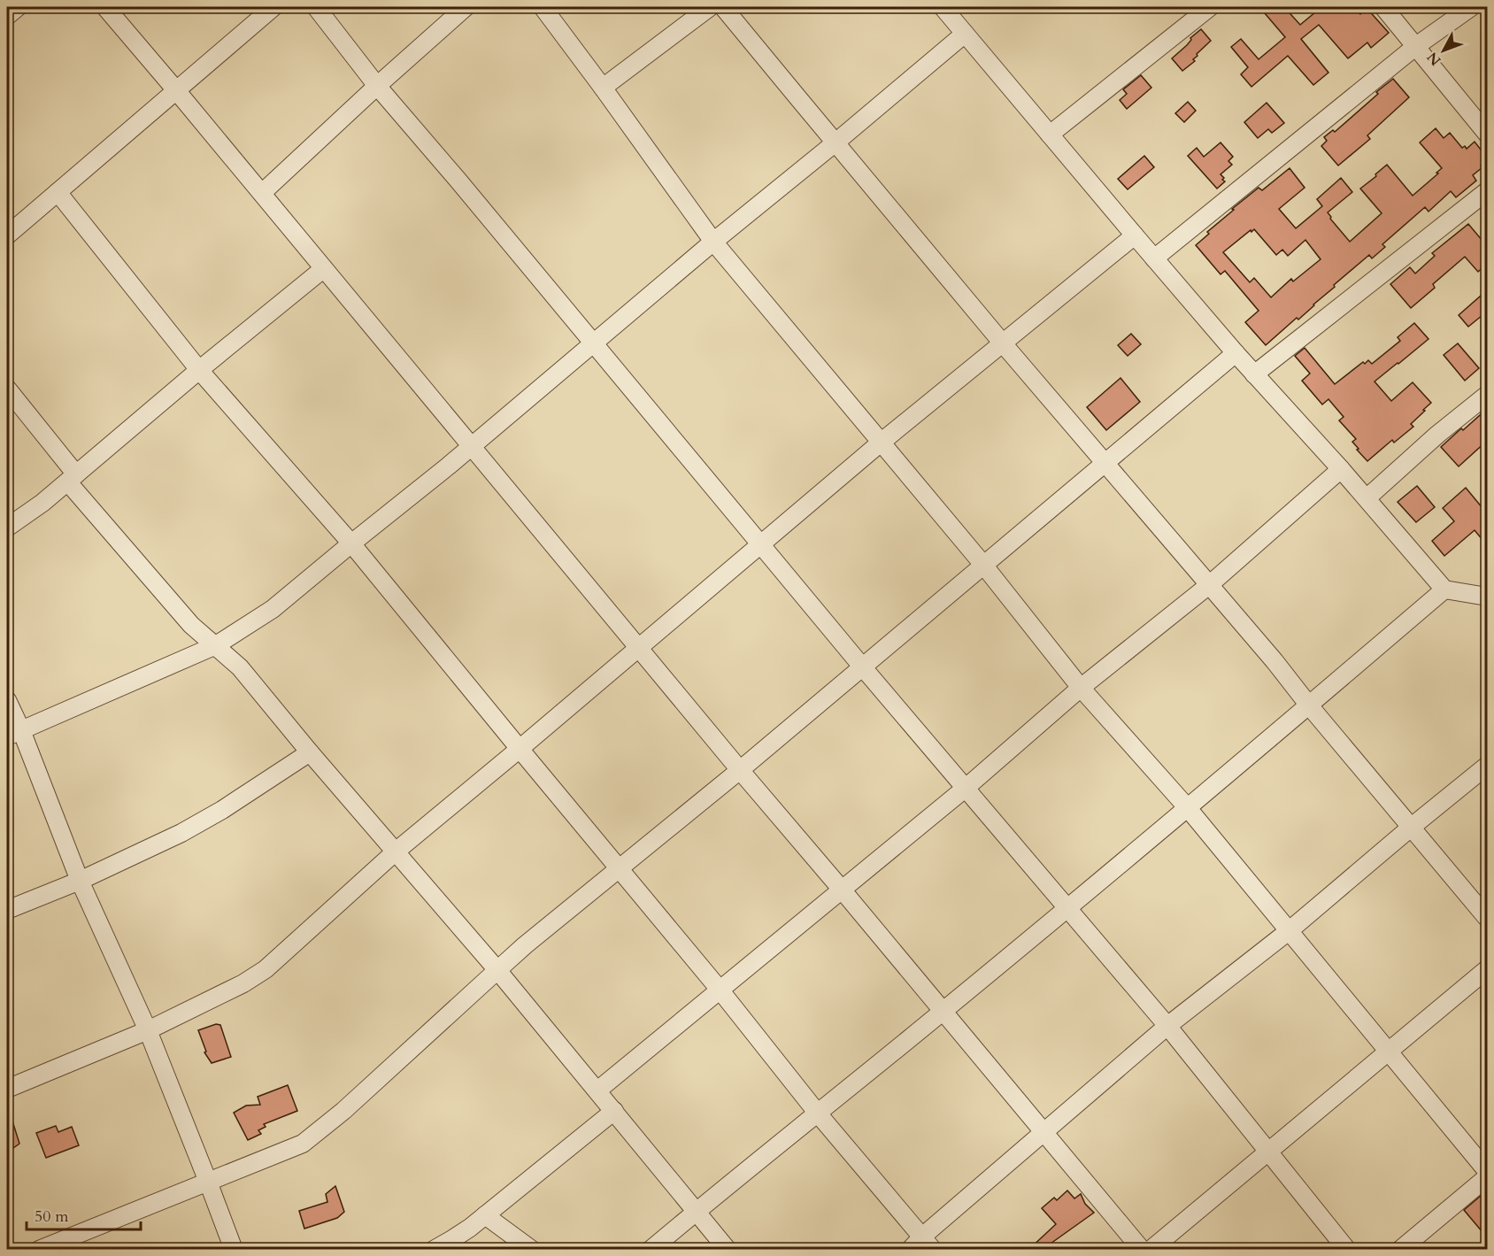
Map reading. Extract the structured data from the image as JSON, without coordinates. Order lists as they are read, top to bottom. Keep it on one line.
{"scale_bar":"50 m","north":"bottom left"}
